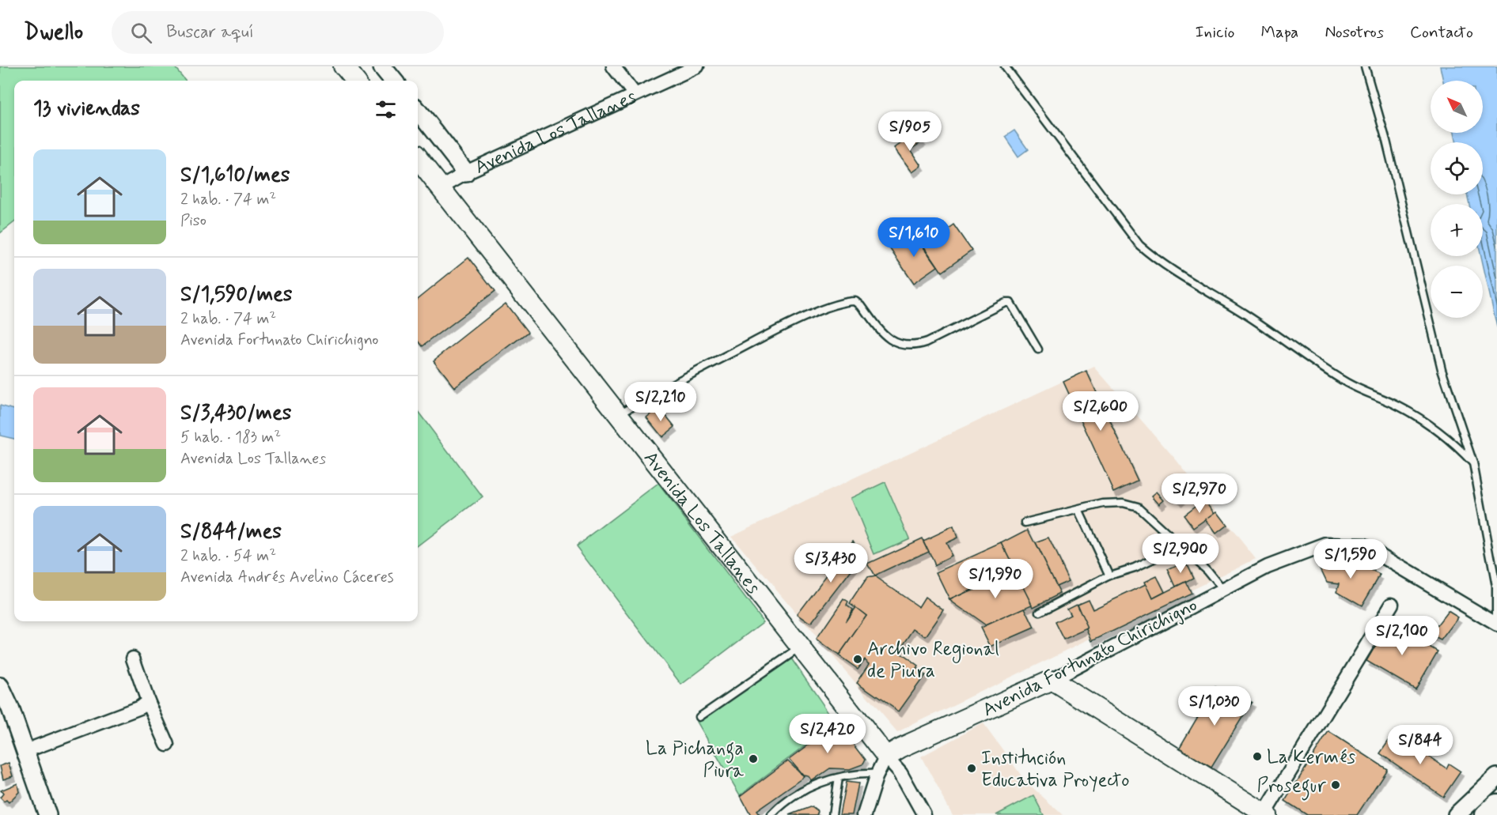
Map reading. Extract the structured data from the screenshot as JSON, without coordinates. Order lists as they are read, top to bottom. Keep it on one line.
{"streets":{"main road":["Avenida Los Tallanes","Avenida Fortunato Chirichigno"]},"crossings":[["Avenida Los Tallanes","Avenida Fortunato Chirichigno"]],"places":["Archivo Regional de Piura","La Kermés","La Pichanga Piura","Institución Educativa Proyecto","Prosegur"],"north":"top left","page":{"header":"Dwello","search":"Buscar aquí","nav":["Inicio","Mapa","Nosotros","Contacto"],"map_buttons":["+","−"],"heading":"13 viviendas","price":["S/905","S/1,610","S/2,210","S/2,600","S/2,970","S/2,900","S/1,590","S/3,430","S/1,990","S/2,100","S/1,030","S/2,420","S/844"],"list":[{"name":"S/1,610/mes","note":"2 hab. · 74 m² · Piso"},{"name":"S/1,590/mes","note":"2 hab. · 74 m² · Avenida Fortunato Chirichigno"},{"name":"S/3,430/mes","note":"5 hab. · 183 m² · Avenida Los Tallanes"},{"name":"S/844/mes","note":"2 hab. · 54 m² · Avenida Andrés Avelino Cáceres"}]}}
